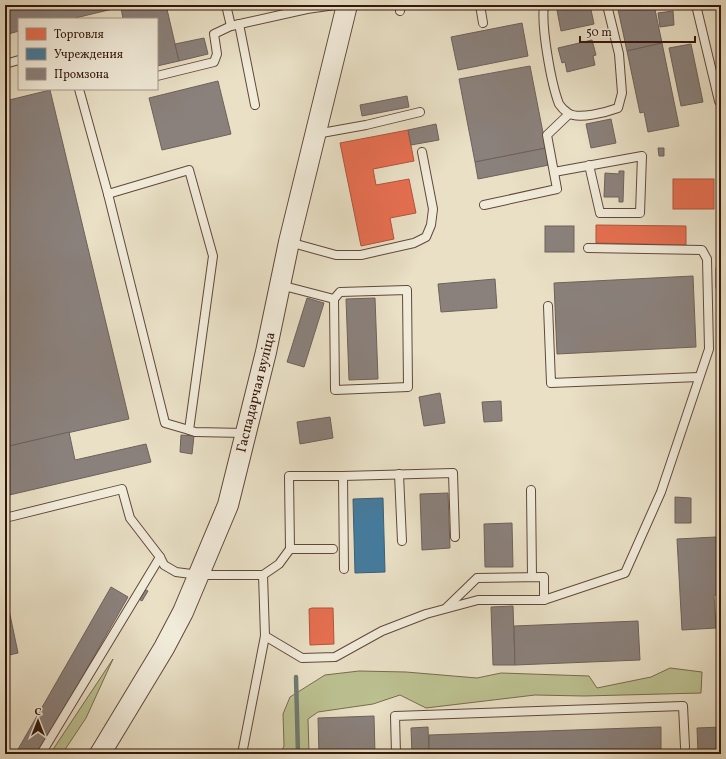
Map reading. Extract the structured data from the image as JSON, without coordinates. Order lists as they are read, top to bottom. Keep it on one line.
{"streets":{"street":["Гаспадарчая вуліца"]},"legend":["Торговля","Учреждения","Промзона"],"scale_bar":"50 m","north":"top"}
